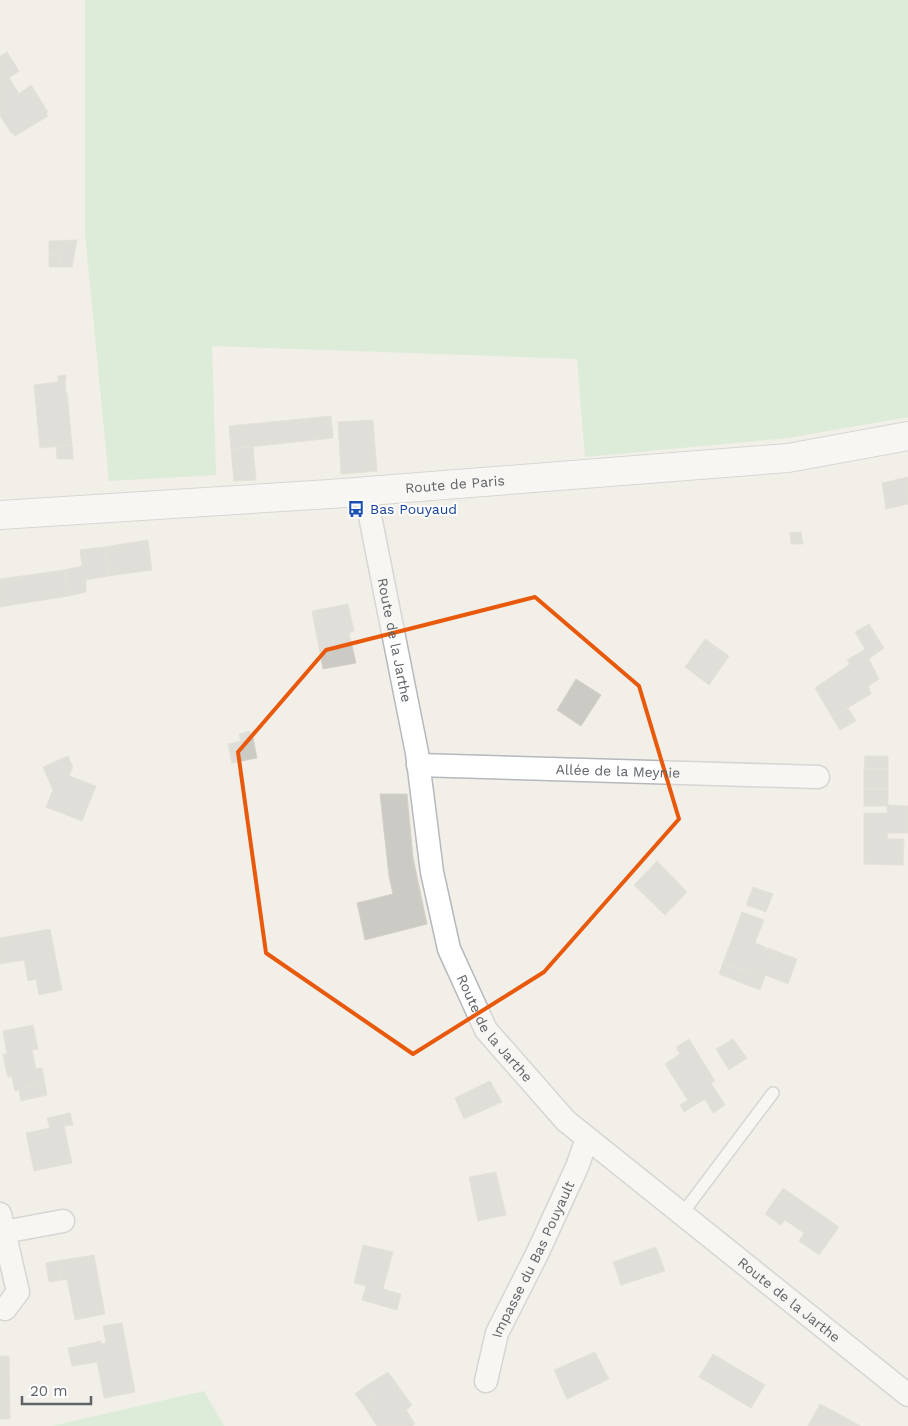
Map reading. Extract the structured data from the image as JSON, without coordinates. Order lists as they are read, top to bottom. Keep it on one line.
{"streets":{"main road":["Route de Paris"],"street":["Route de la Jarthe","Allée de la Meynie","Impasse du Bas Pouyault"]},"crossings":[["Route de Paris","Route de la Jarthe"],["Route de la Jarthe","Allée de la Meynie"],["Route de la Jarthe","Impasse du Bas Pouyault"]],"places":{"bus stop":["Bas Pouyaud"]},"scale_bar":"20 m"}
